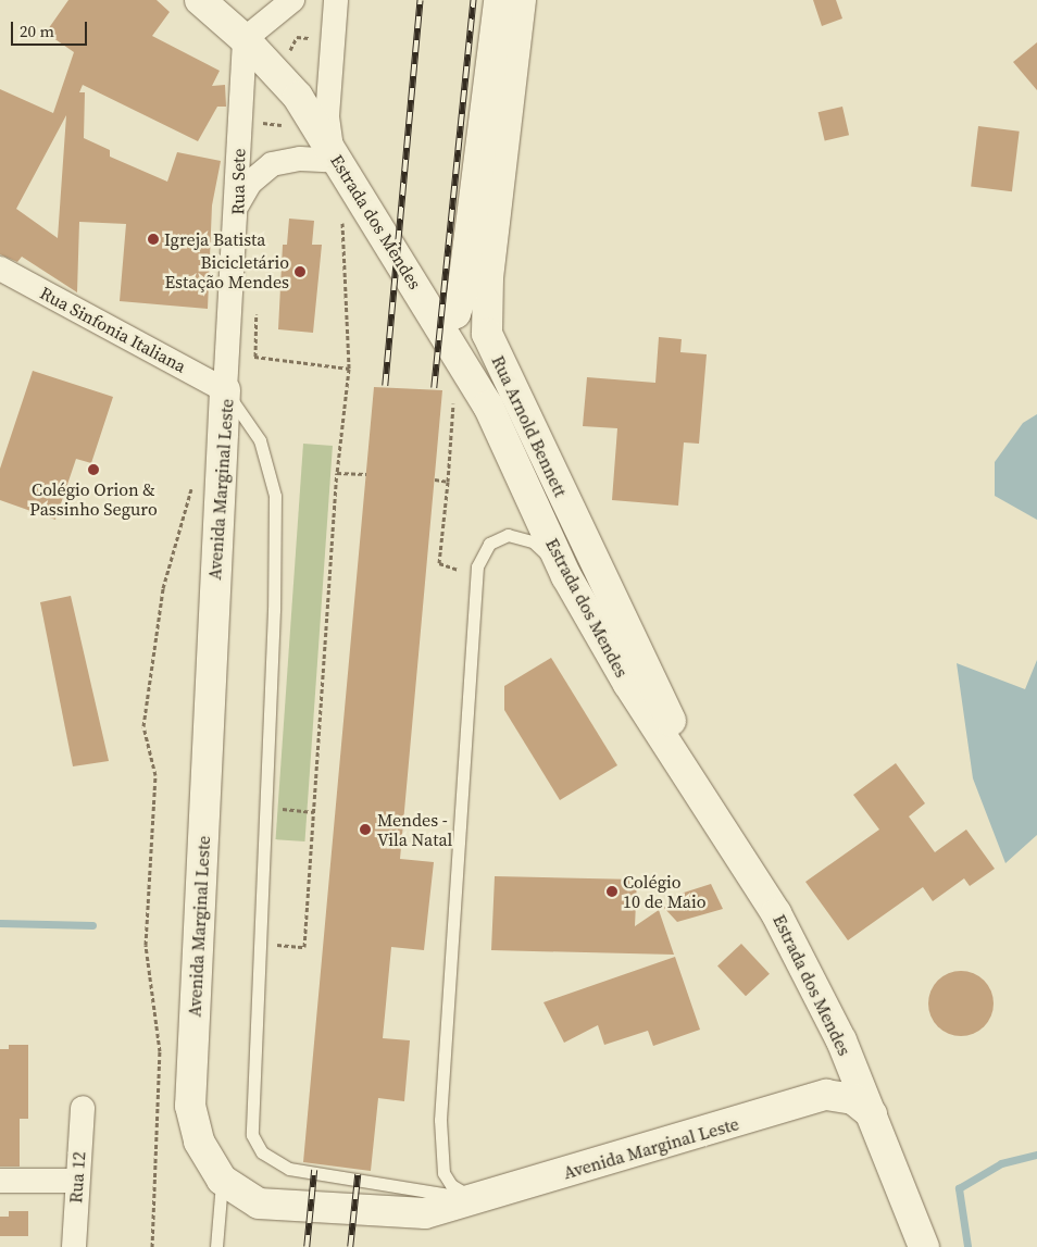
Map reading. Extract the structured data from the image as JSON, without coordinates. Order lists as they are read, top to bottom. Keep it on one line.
{"streets":{"street":["Rua Sete","Estrada dos Mendes","Rua Sinfonia Italiana","Rua Arnold Bennett","Avenida Marginal Leste","Rua 12"]},"crossings":[["Rua Sete","Estrada dos Mendes"],["Rua Sete","Rua Sinfonia Italiana"],["Rua Sete","Avenida Marginal Leste"],["Estrada dos Mendes","Rua Arnold Bennett"],["Rua Sinfonia Italiana","Avenida Marginal Leste"]],"places":["Igreja Batista","Bicicletário Estação Mendes","Colégio Orion & Passinho Seguro","Mendes - Vila Natal","Colégio 10 de Maio"],"scale_bar":"20 m"}
